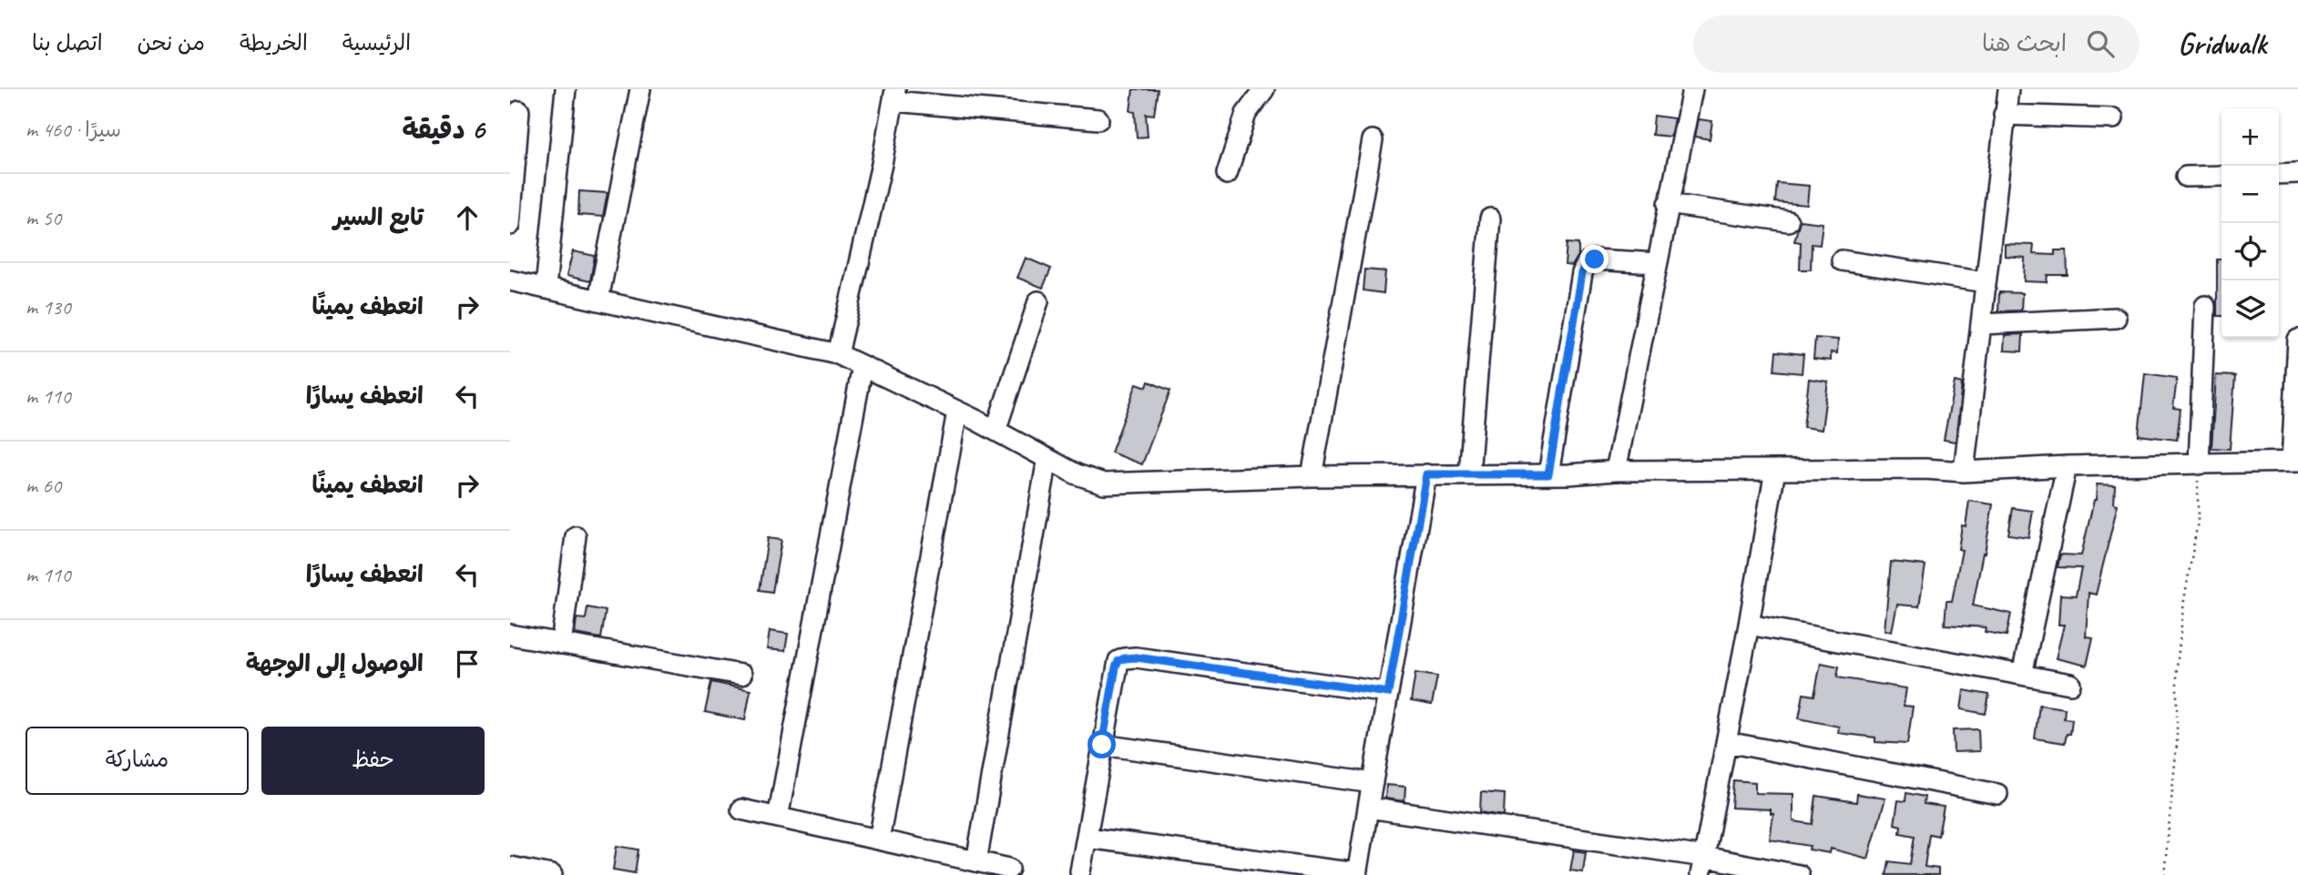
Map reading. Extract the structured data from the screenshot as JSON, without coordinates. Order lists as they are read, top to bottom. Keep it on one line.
{"page":{"header":"Gridwalk","search":"ابحث هنا","nav":["الرئيسية","الخريطة","من نحن","اتصل بنا"],"heading":["6 دقيقة","سيرًا · 460 m"],"map_buttons":["+","−"],"list":[["تابع السير","50 m"],["انعطف يمينًا","130 m"],["انعطف يسارًا","110 m"],["انعطف يمينًا","60 m"],["انعطف يسارًا","110 m"],"الوصول إلى الوجهة"],"buttons":["حفظ","مشاركة"]}}
